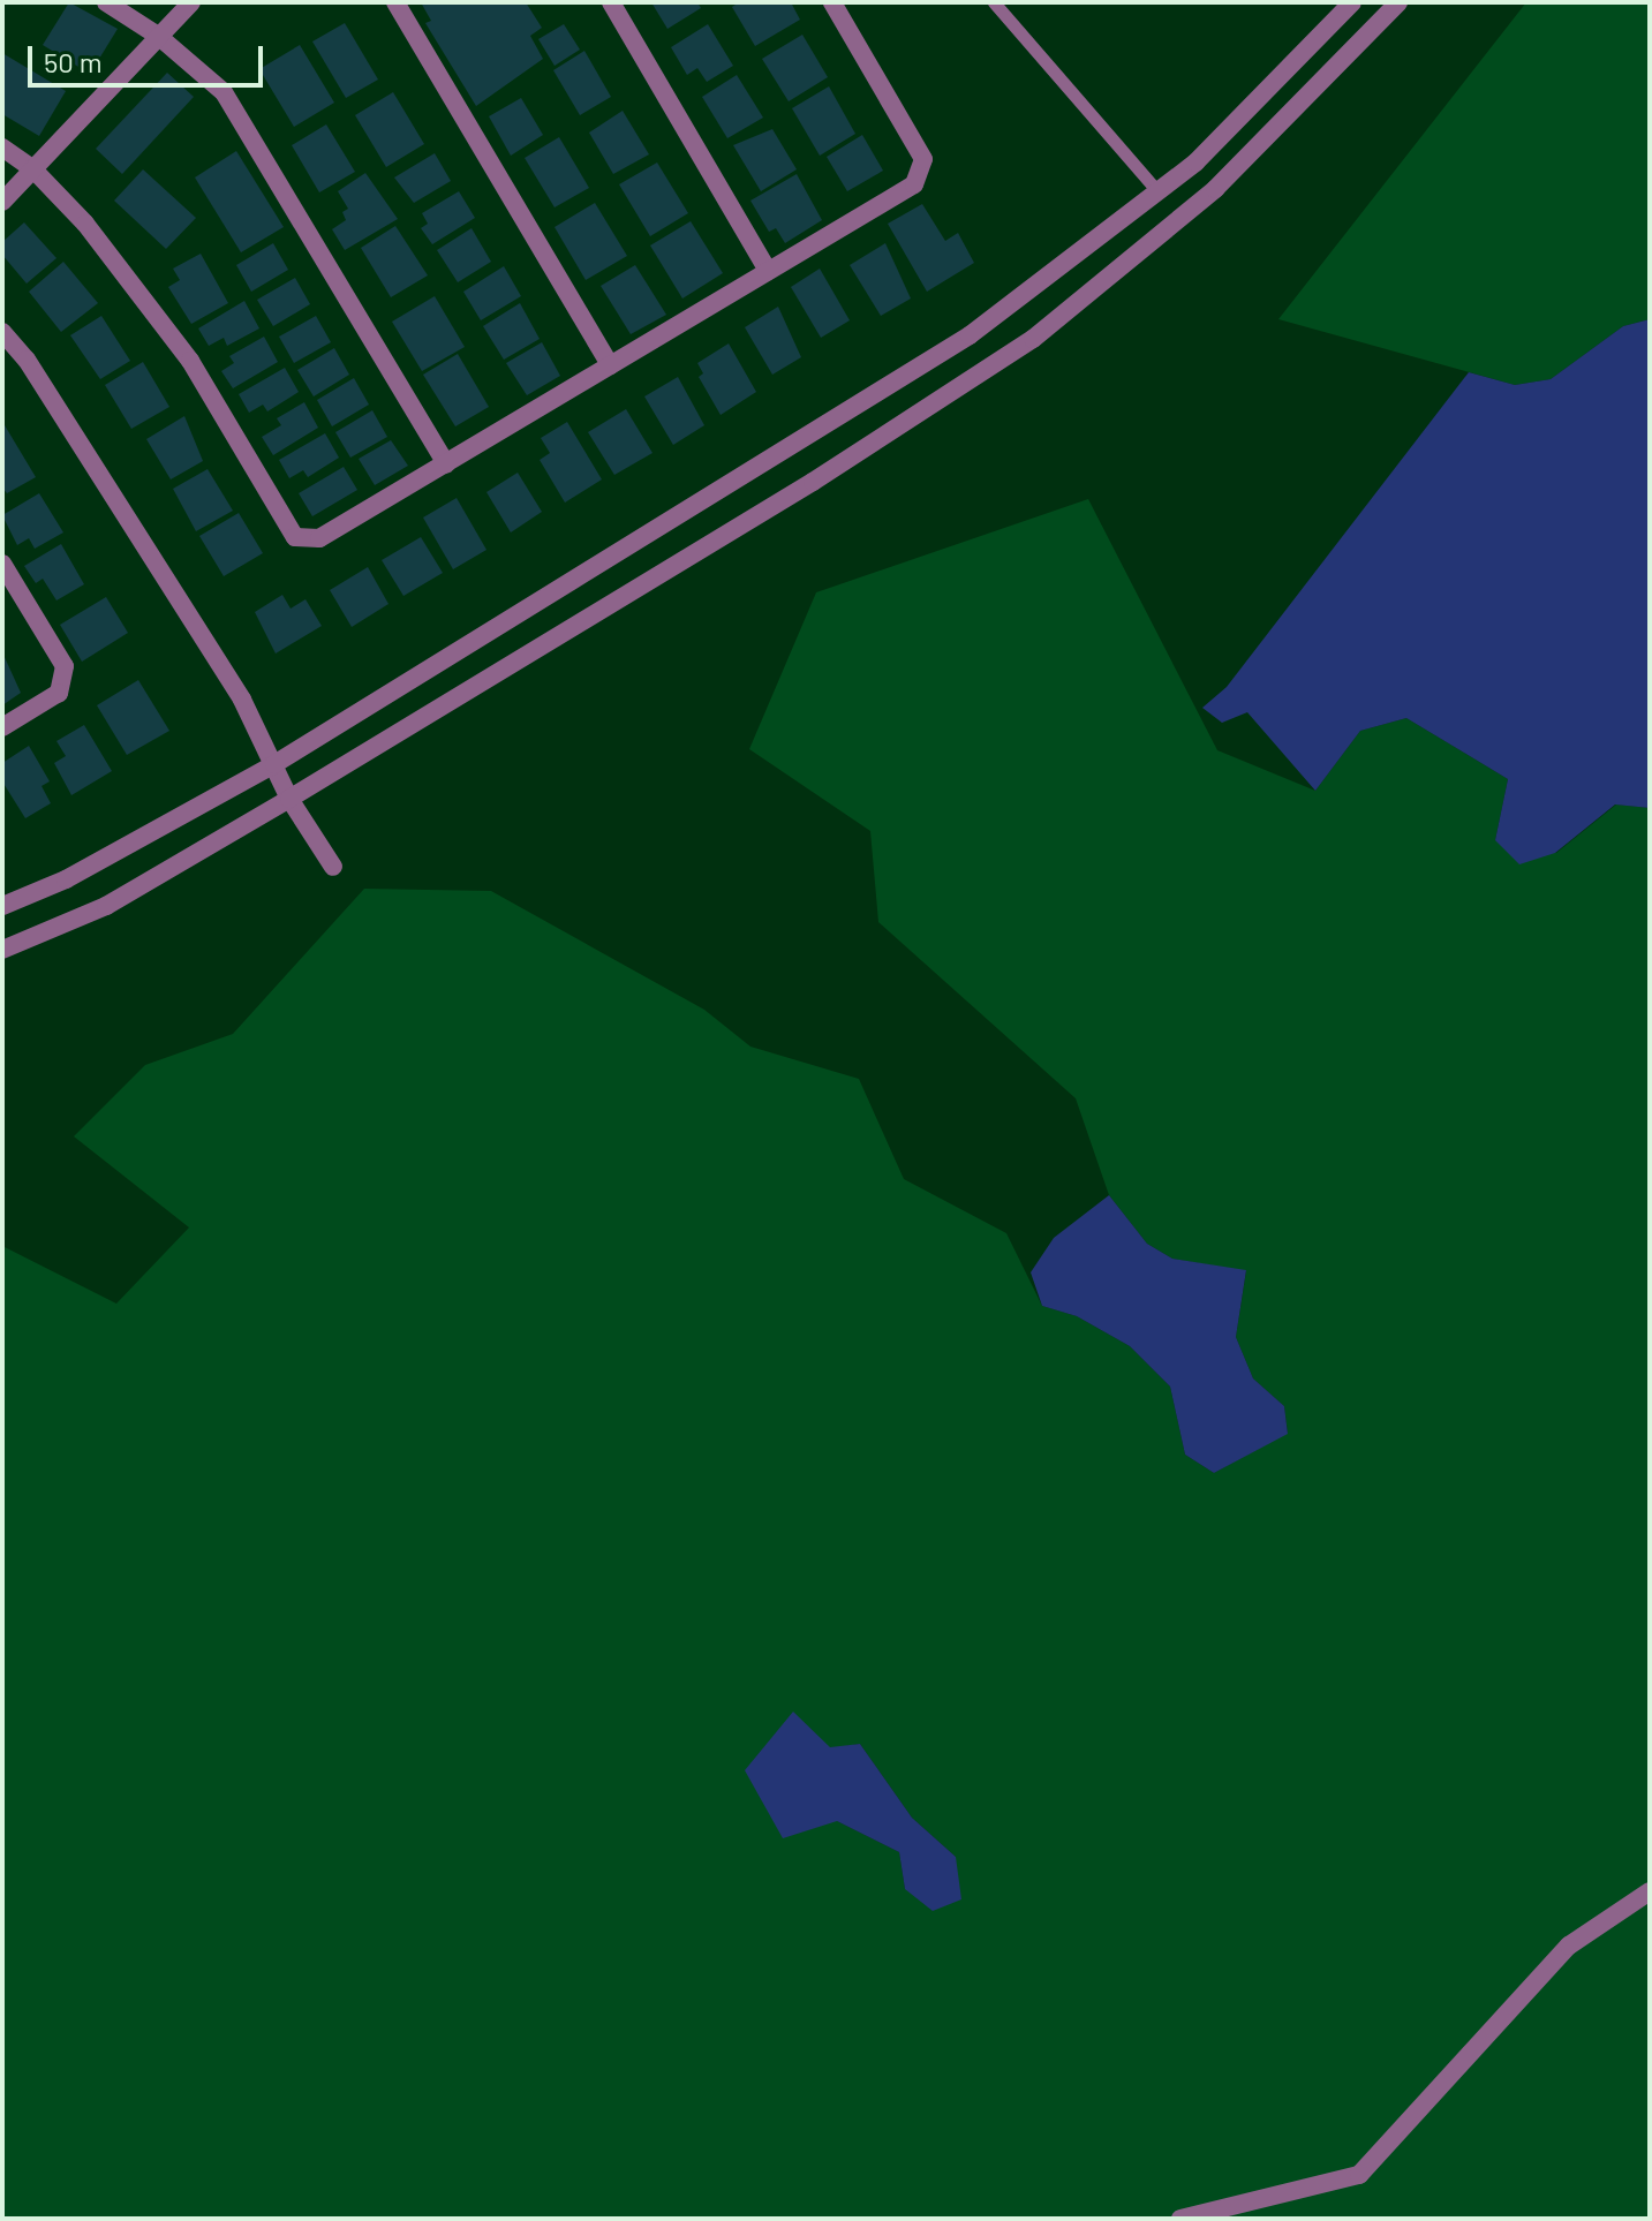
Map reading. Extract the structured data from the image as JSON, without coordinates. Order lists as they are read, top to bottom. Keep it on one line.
{"scale_bar":"50 m"}
